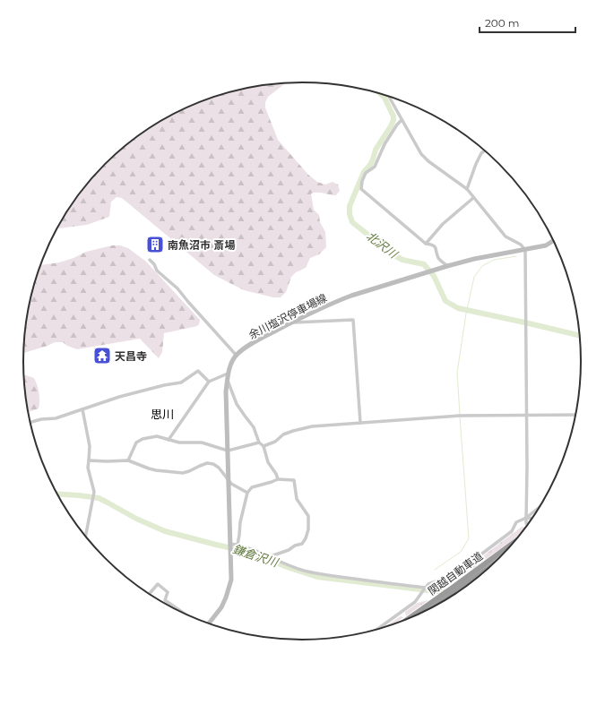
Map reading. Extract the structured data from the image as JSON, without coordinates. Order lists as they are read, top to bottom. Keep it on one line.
{"streets":{"highway":["関越自動車道"],"main road":["余川塩沢停車場線"]},"districts":["思川"],"water":["北沢川","鎌倉沢川"],"places":{"building":["南魚沼市 斎場"],"temple":["天昌寺"]},"scale_bar":"200 m"}
